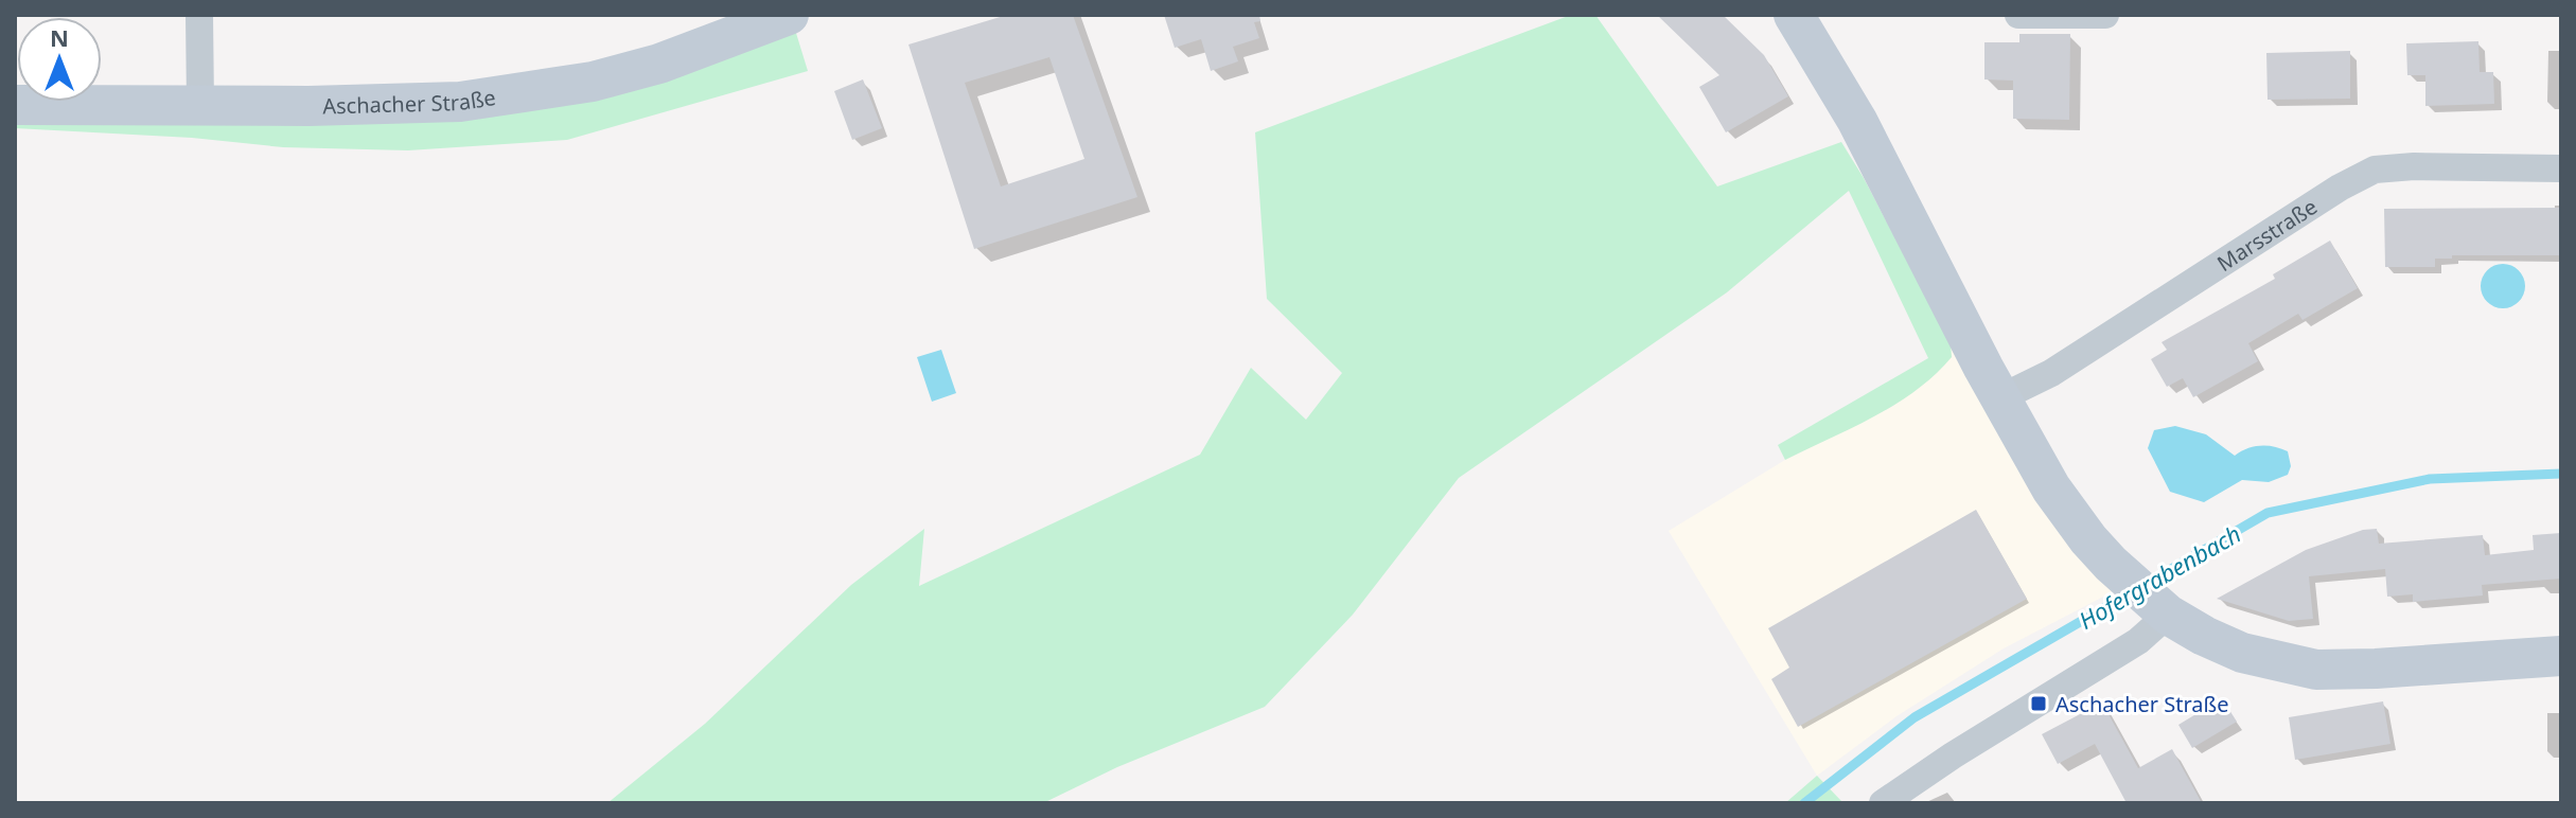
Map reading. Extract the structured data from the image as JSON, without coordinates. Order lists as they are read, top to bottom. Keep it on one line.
{"streets":{"street":["Aschacher Straße","Marsstraße"]},"water":["Hofergrabenbach"],"places":{"transit":["Aschacher Straße"]},"north":"top"}
